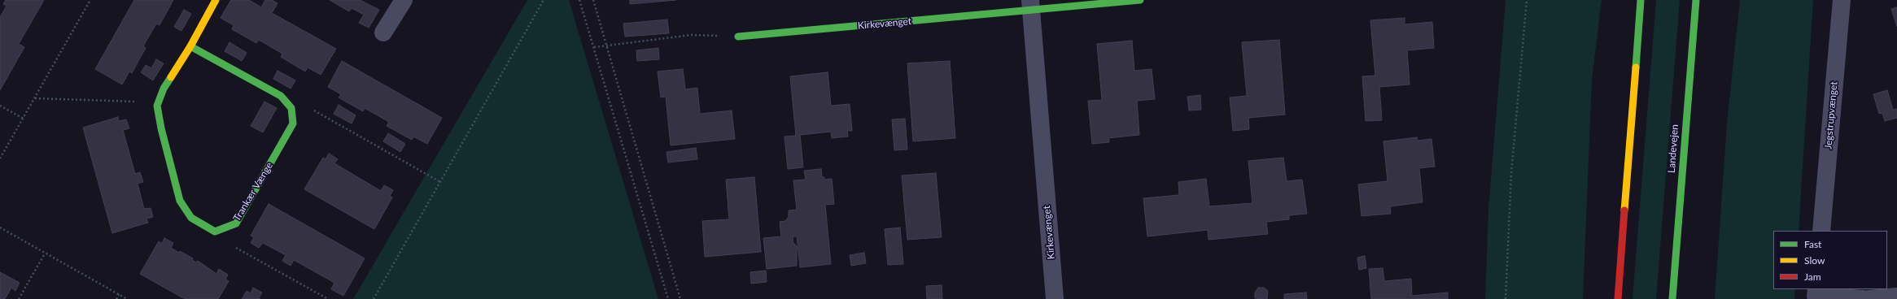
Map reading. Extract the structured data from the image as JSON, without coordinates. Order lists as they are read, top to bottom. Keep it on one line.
{"streets":{"street":["Kirkevænget","Jegstrupvænget","Landevejen","Trankær Vænge"]},"legend":["Fast","Slow","Jam"]}
